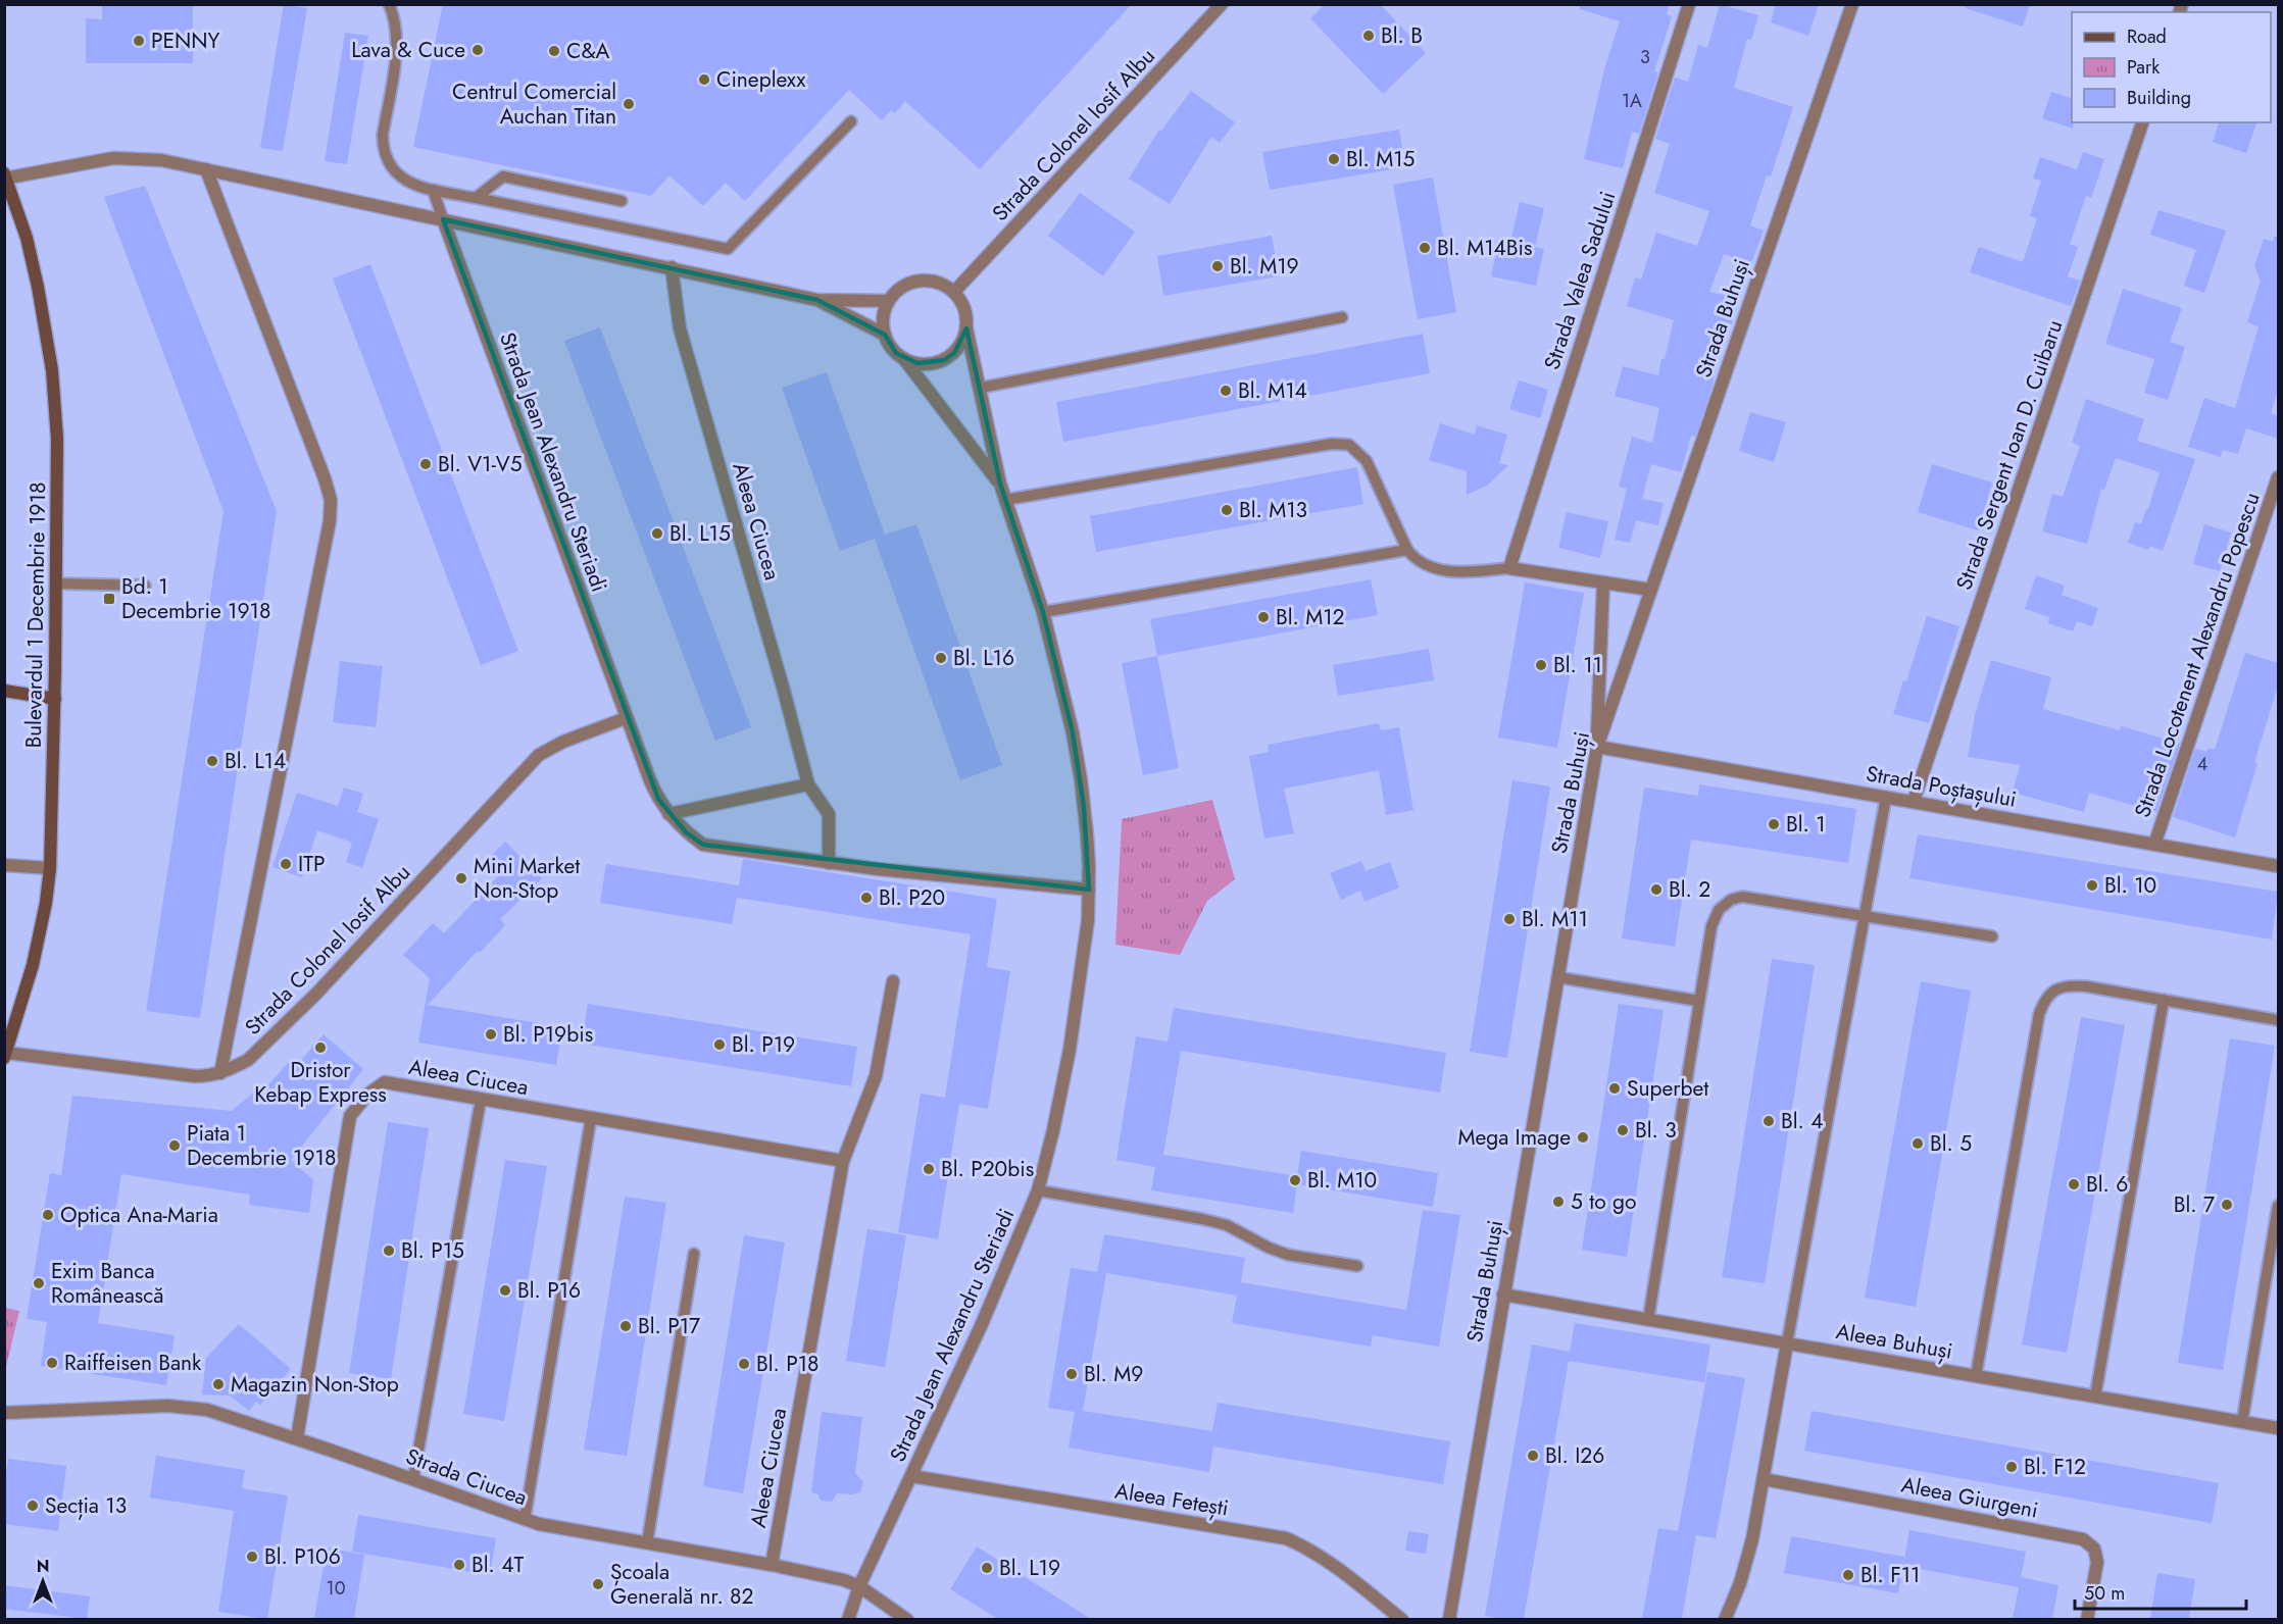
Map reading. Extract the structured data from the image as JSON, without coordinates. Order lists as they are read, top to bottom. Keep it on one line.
{"streets":{"main road":["Bulevardul 1 Decembrie 1918"],"street":["Strada Colonel Iosif Albu","Strada Valea Sadului","Strada Buhuși","Strada Sergent Ioan D. Cuibaru","Strada Jean Alexandru Steriadi","Aleea Ciucea","Strada Locotenent Alexandru Popescu","Strada Poștașului","Aleea Buhuși","Strada Ciucea","Aleea Giurgeni","Aleea Fetești"]},"crossings":[["Strada Colonel Iosif Albu","Strada Jean Alexandru Steriadi"],["Strada Colonel Iosif Albu","Bulevardul 1 Decembrie 1918"],["Strada Buhuși","Strada Poștașului"],["Strada Buhuși","Aleea Buhuși"],["Strada Sergent Ioan D. Cuibaru","Strada Poștașului"],["Strada Jean Alexandru Steriadi","Strada Ciucea"],["Strada Jean Alexandru Steriadi","Aleea Fetești"],["Aleea Ciucea","Strada Ciucea"],["Strada Locotenent Alexandru Popescu","Strada Poștașului"]],"places":{"other":["Bl. B","PENNY","Lava & Cuce","C&A","Cineplexx","Centrul Comercial Auchan Titan","Bl. M15","Bl. M14Bis","Bl. M19","Bl. M14","Bl. V1-V5","Bl. M13","Bl. L15","Bl. M12","Bl. L16","Bl. 11","Bl. L14","Bl. 1","ITP","Mini Market Non-Stop","Bl. 10","Bl. 2","Bl. P20","Bl. M11","Bl. P19bis","Bl. P19","Dristor Kebap Express","Superbet","Bl. 4","Bl. 3","Mega Image","Bl. 5","Piata 1 Decembrie 1918","Bl. P20bis","Bl. M10","Bl. 6","5 to go","Bl. 7","Optica Ana-Maria","Bl. P15","Exim Banca Românească","Bl. P16","Bl. P17","Raiffeisen Bank","Bl. P18","Bl. M9","Magazin Non-Stop","Bl. I26","Bl. F12","Secția 13","Bl. P106","Bl. 4T","Bl. L19","Bl. F11","Școala Generală nr. 82"],"transit":["Bd. 1 Decembrie 1918"]},"house_numbers":["3","1A","4","10"],"legend":["Road","Park","Building"],"scale_bar":"50 m","north":"top"}
